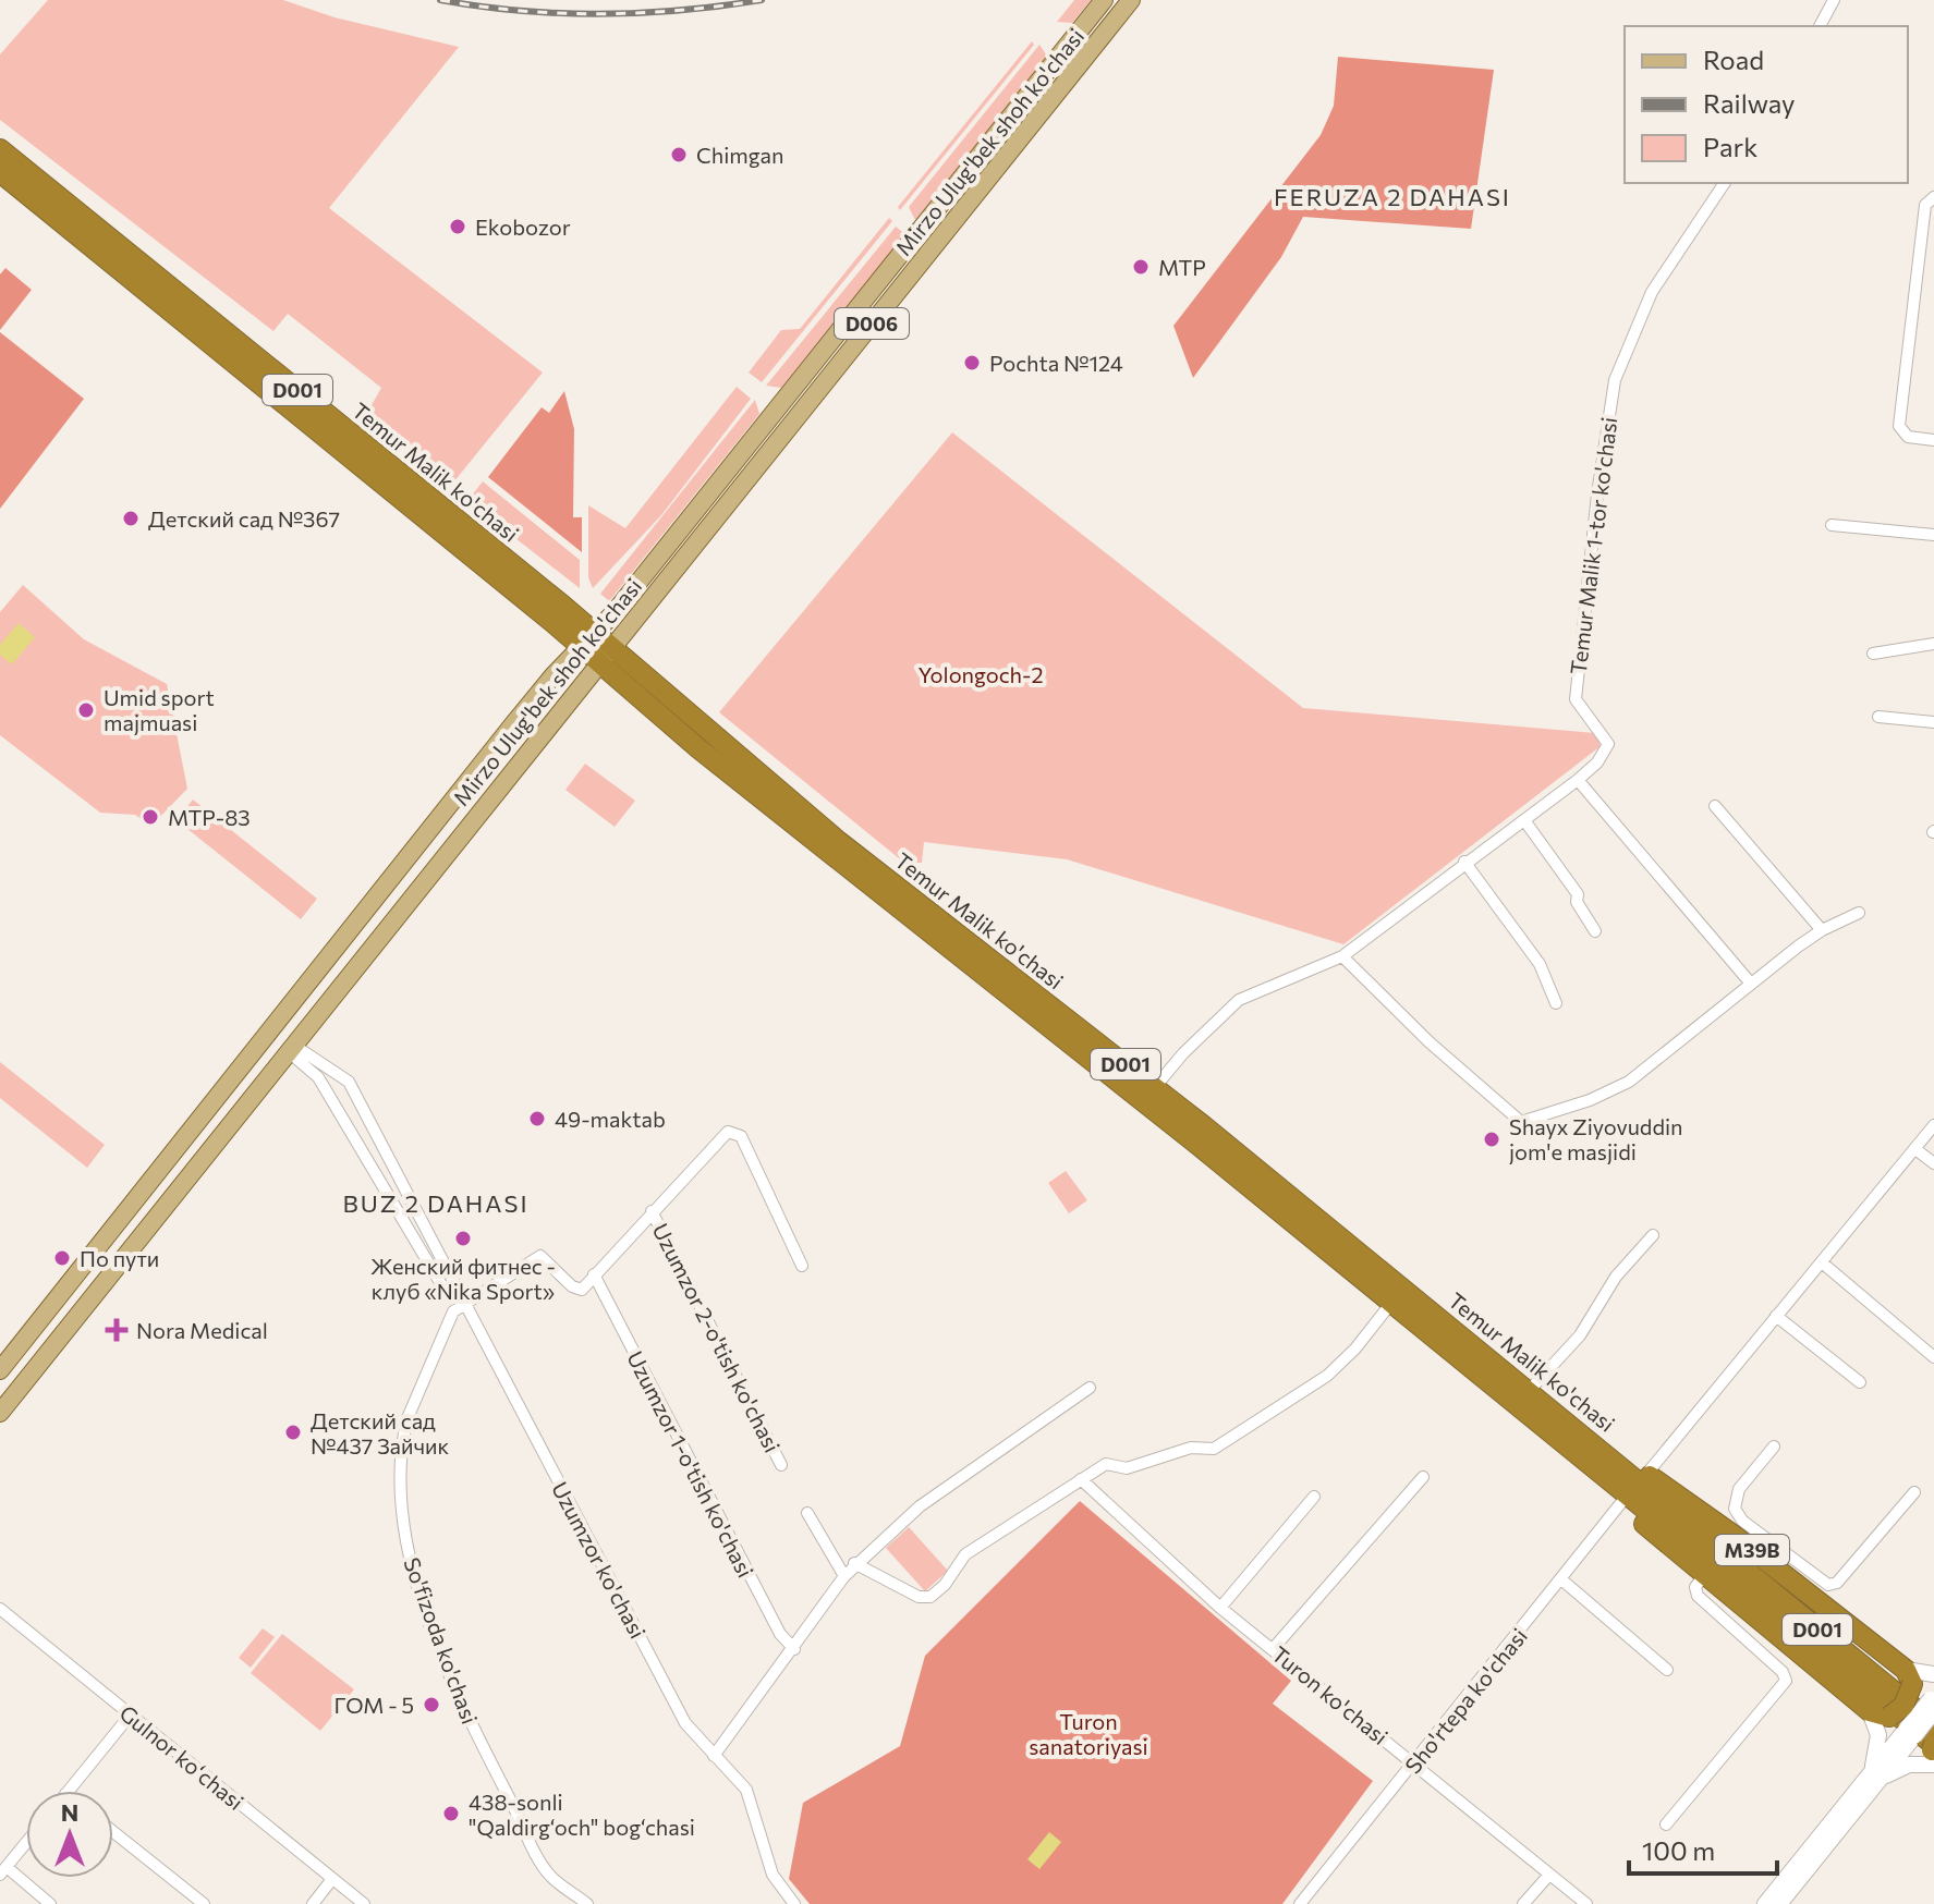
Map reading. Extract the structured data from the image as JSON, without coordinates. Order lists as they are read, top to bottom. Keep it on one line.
{"streets":{"highway":["D001","Temur Malik ko'chasi","M39B"],"main road":["Mirzo Ulug'bek shoh ko'chasi","D006"],"street":["Temur Malik 1-tor ko'chasi","Uzumzor 2-o'tish ko'chasi","Uzumzor 1-o'tish ko'chasi","Uzumzor ko'chasi","So'fizoda ko'chasi","Turon ko'chasi","Sho'rtepa ko'chasi","Gulnor koʻchasi"]},"crossings":[["Mirzo Ulug'bek shoh ko'chasi","Temur Malik ko'chasi"],["Mirzo Ulug'bek shoh ko'chasi","Uzumzor ko'chasi"],["Temur Malik ko'chasi","Temur Malik 1-tor ko'chasi"],["Temur Malik ko'chasi","M39B"],["Temur Malik ko'chasi","Sho'rtepa ko'chasi"],["M39B","Sho'rtepa ko'chasi"],["Uzumzor ko'chasi","So'fizoda ko'chasi"],["Turon ko'chasi","Sho'rtepa ko'chasi"]],"districts":["FERUZA 2 DAHASI","BUZ 2 DAHASI"],"parks":["Yolongoch-2","Turon sanatoriyasi"],"places":{"other":["Chimgan","Ekobozor","MTP","Pochta №124","Детский сад №367","Umid sport majmuasi","MTP-83","49-maktab","Shayx Ziyovuddin jom'e masjidi","Женский фитнес - клуб «Nika Sport»","По пути","Детский сад №437 Зайчик","ГОМ - 5","438-sonli \"Qaldirg‘och\" bog‘chasi"],"health":["Nora Medical"]},"legend":["Road","Railway","Park"],"scale_bar":"100 m","north":"top"}
